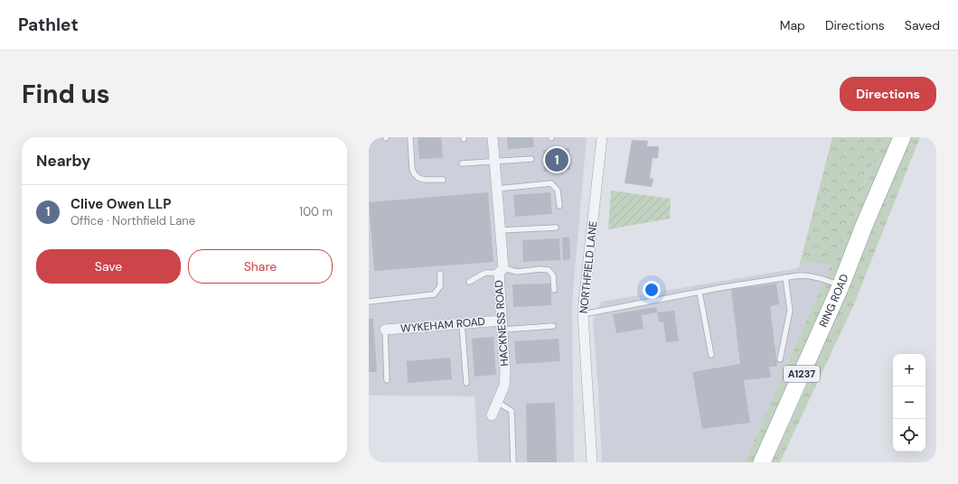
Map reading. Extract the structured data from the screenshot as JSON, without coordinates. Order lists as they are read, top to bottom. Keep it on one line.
{"streets":{"highway":["RING ROAD","A1237"],"street":["NORTHFIELD LANE","HACKNESS ROAD","WYKEHAM ROAD"]},"crossings":[["HACKNESS ROAD","WYKEHAM ROAD"]],"page":{"header":"Pathlet","nav":["Map","Directions","Saved"],"buttons":["Directions",["Save","Share"]],"title":"Find us","heading":"Nearby","pins":"1","list":[{"mark":"1","name":"Clive Owen LLP","note":"Office · Northfield Lane","value":"100 m"}],"map_buttons":["+","−"]}}
